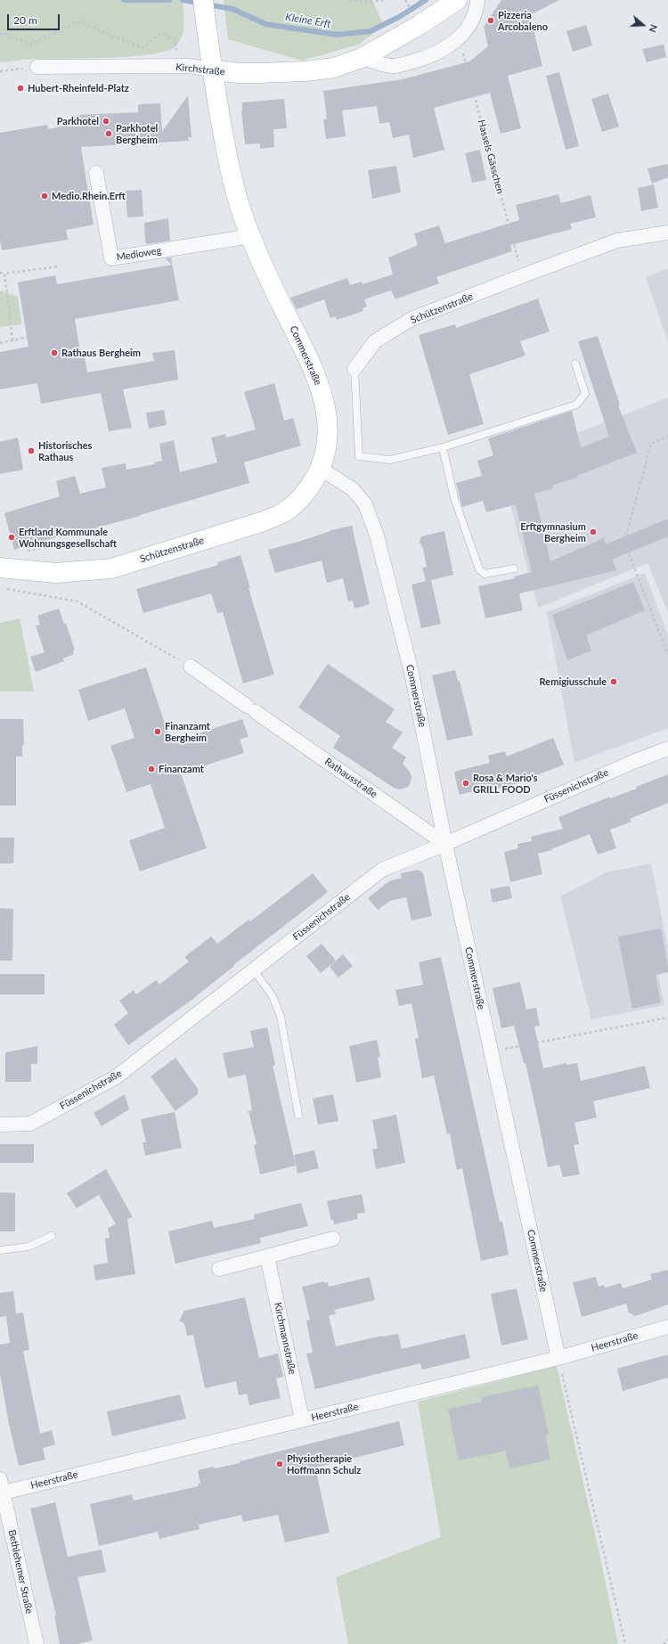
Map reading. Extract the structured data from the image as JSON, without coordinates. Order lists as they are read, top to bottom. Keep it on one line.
{"streets":{"main road":["Kirchstraße","Schützenstraße","Commerstraße"],"street":["Medioweg","Rathausstraße","Füssenichstraße","Kirchmannstraße","Heerstraße","Bethlehemer Straße"],"path":["Hassels Gässchen"]},"crossings":[["Kirchstraße","Commerstraße"],["Hassels Gässchen","Schützenstraße"],["Medioweg","Commerstraße"],["Schützenstraße","Commerstraße"],["Commerstraße","Rathausstraße"],["Commerstraße","Füssenichstraße"],["Commerstraße","Heerstraße"],["Rathausstraße","Füssenichstraße"],["Kirchmannstraße","Heerstraße"],["Heerstraße","Bethlehemer Straße"]],"water":["Kleine Erft"],"places":["Pizzeria Arcobaleno","Hubert-Rheinfeld-Platz","Parkhotel","Parkhotel Bergheim","Medio.Rhein.Erft","Rathaus Bergheim","Historisches Rathaus","Erftgymnasium Bergheim","Erftland Kommunale Wohnungsgesellschaft","Remigiusschule","Finanzamt Bergheim","Finanzamt","Rosa & Mario's GRILL FOOD","Physiotherapie Hoffmann Schulz"],"scale_bar":"20 m","north":"right"}
